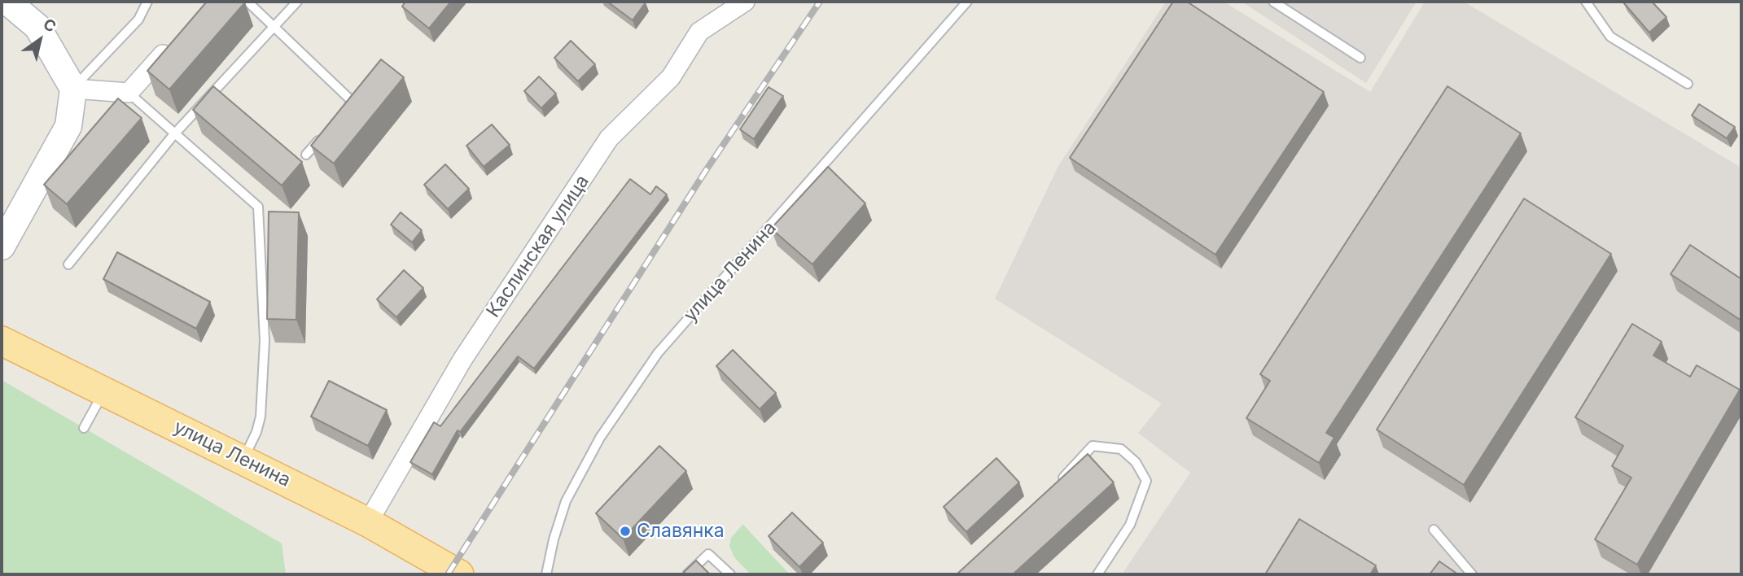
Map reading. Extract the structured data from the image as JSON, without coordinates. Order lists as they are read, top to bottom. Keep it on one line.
{"streets":{"main road":["улица Ленина"],"street":["Каслинская улица"]},"crossings":[["Каслинская улица","улица Ленина"]],"places":["Славянка"],"north":"top right"}
